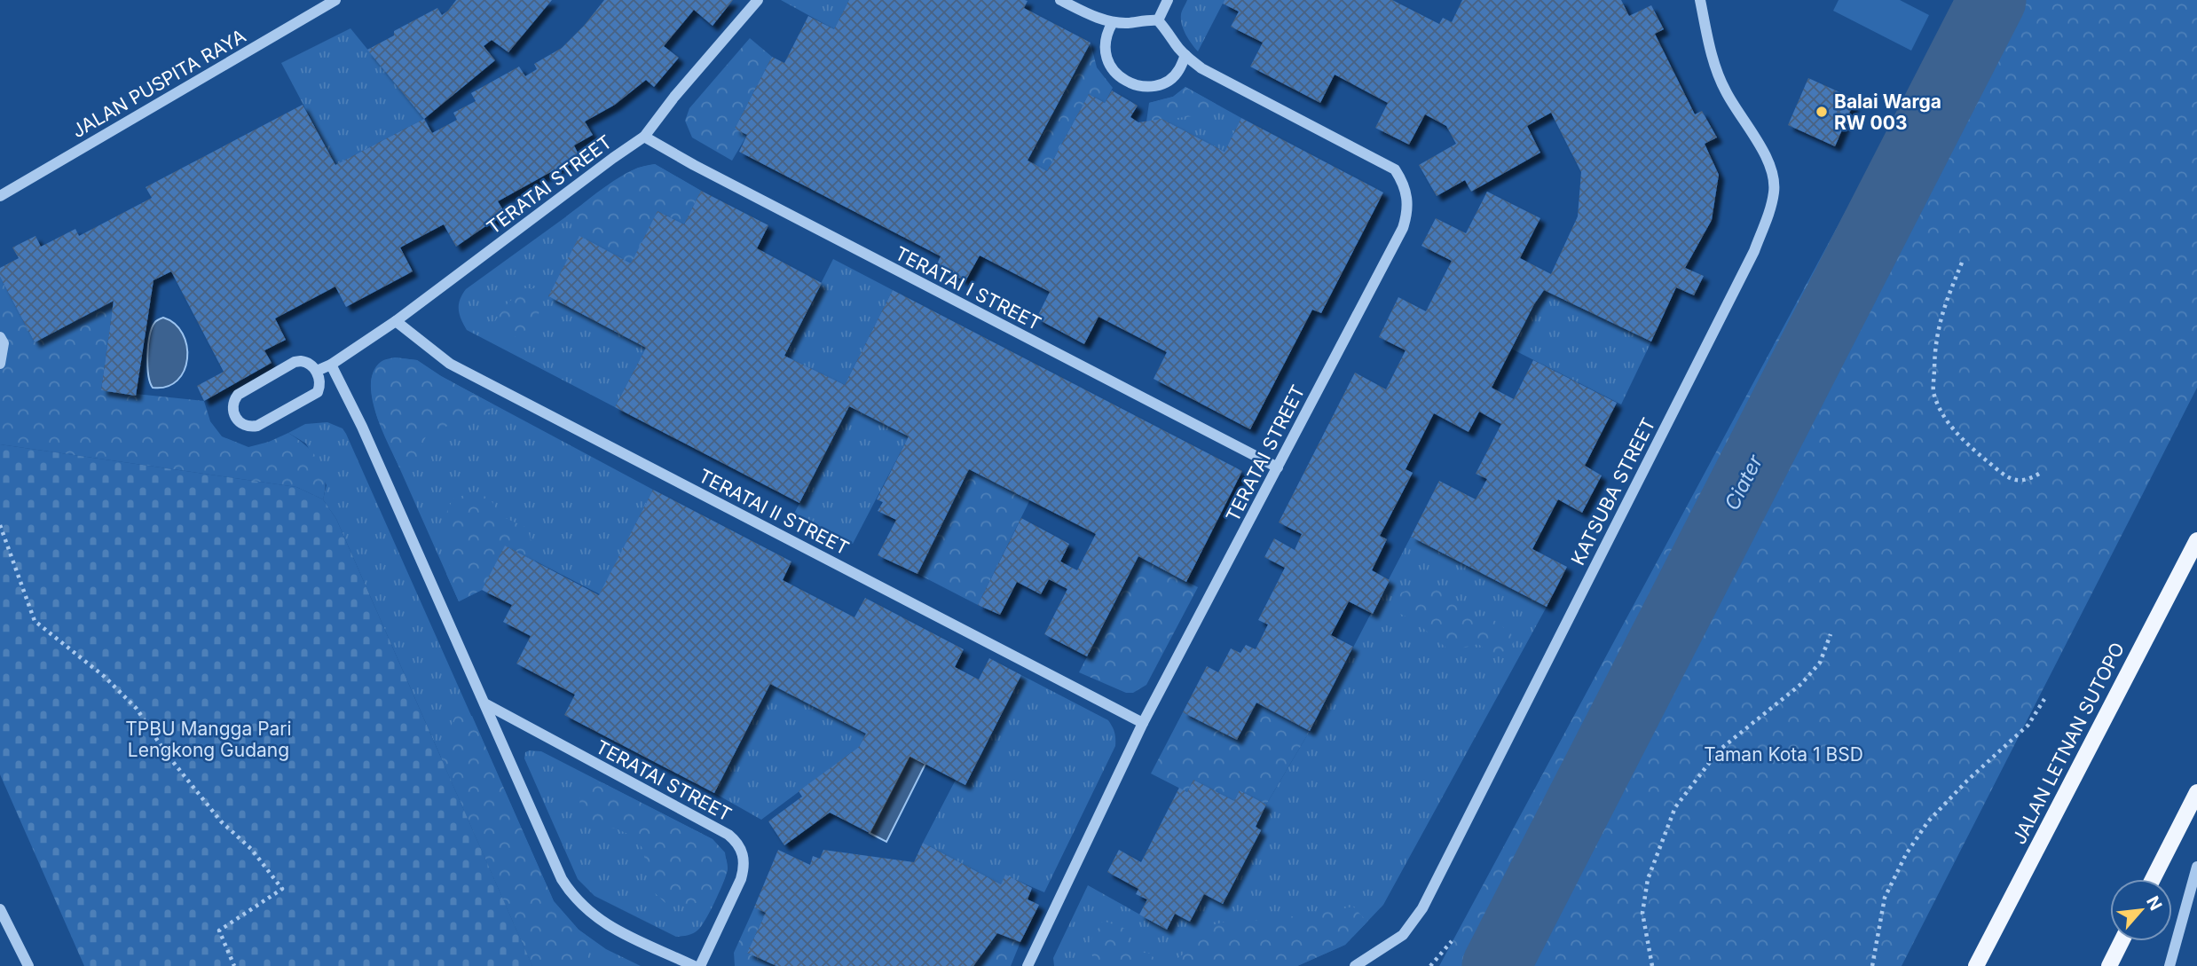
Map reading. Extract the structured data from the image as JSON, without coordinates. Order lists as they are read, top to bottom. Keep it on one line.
{"streets":{"main road":["JALAN LETNAN SUTOPO"],"street":["JALAN PUSPITA RAYA","TERATAI STREET","TERATAI I STREET","KATSUBA STREET","TERATAI II STREET"]},"crossings":[["TERATAI STREET","TERATAI I STREET"],["TERATAI STREET","TERATAI II STREET"]],"water":["Ciater"],"parks":["TPBU Mangga Pari Lengkong Gudang","Taman Kota 1 BSD"],"places":["Balai Warga RW 003"],"north":"top right"}
